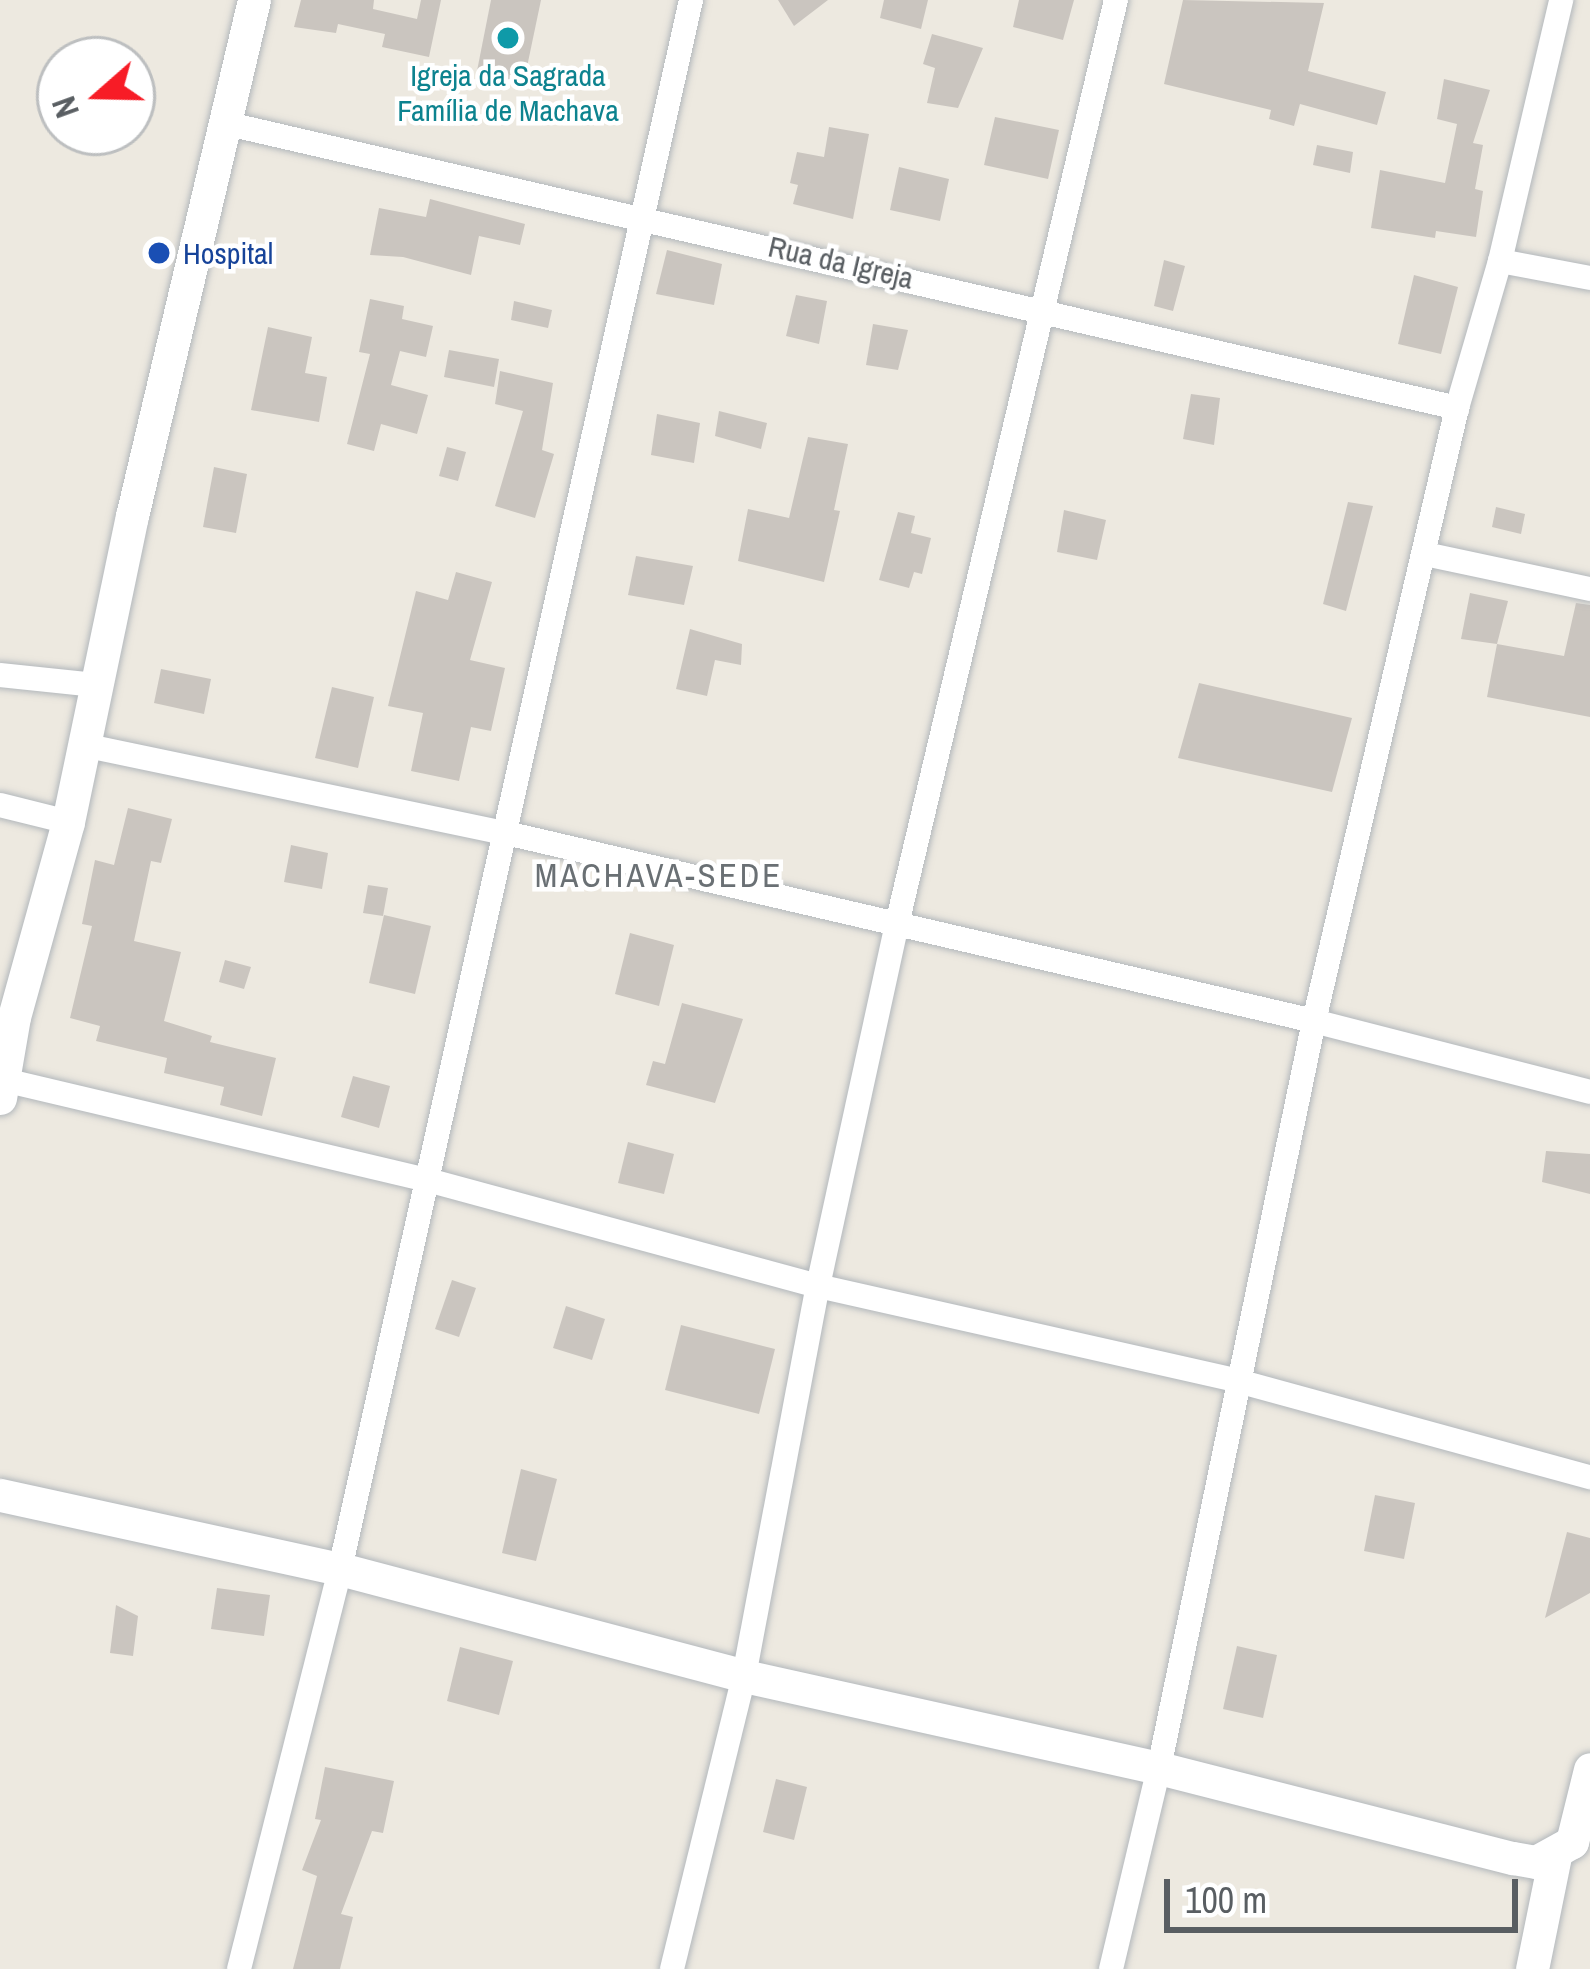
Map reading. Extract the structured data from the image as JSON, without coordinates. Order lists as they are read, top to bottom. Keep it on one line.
{"streets":{"street":["Rua da Igreja"]},"districts":["MACHAVA-SEDE"],"places":["Igreja da Sagrada Família de Machava","Hospital"],"scale_bar":"100 m","north":"left"}
